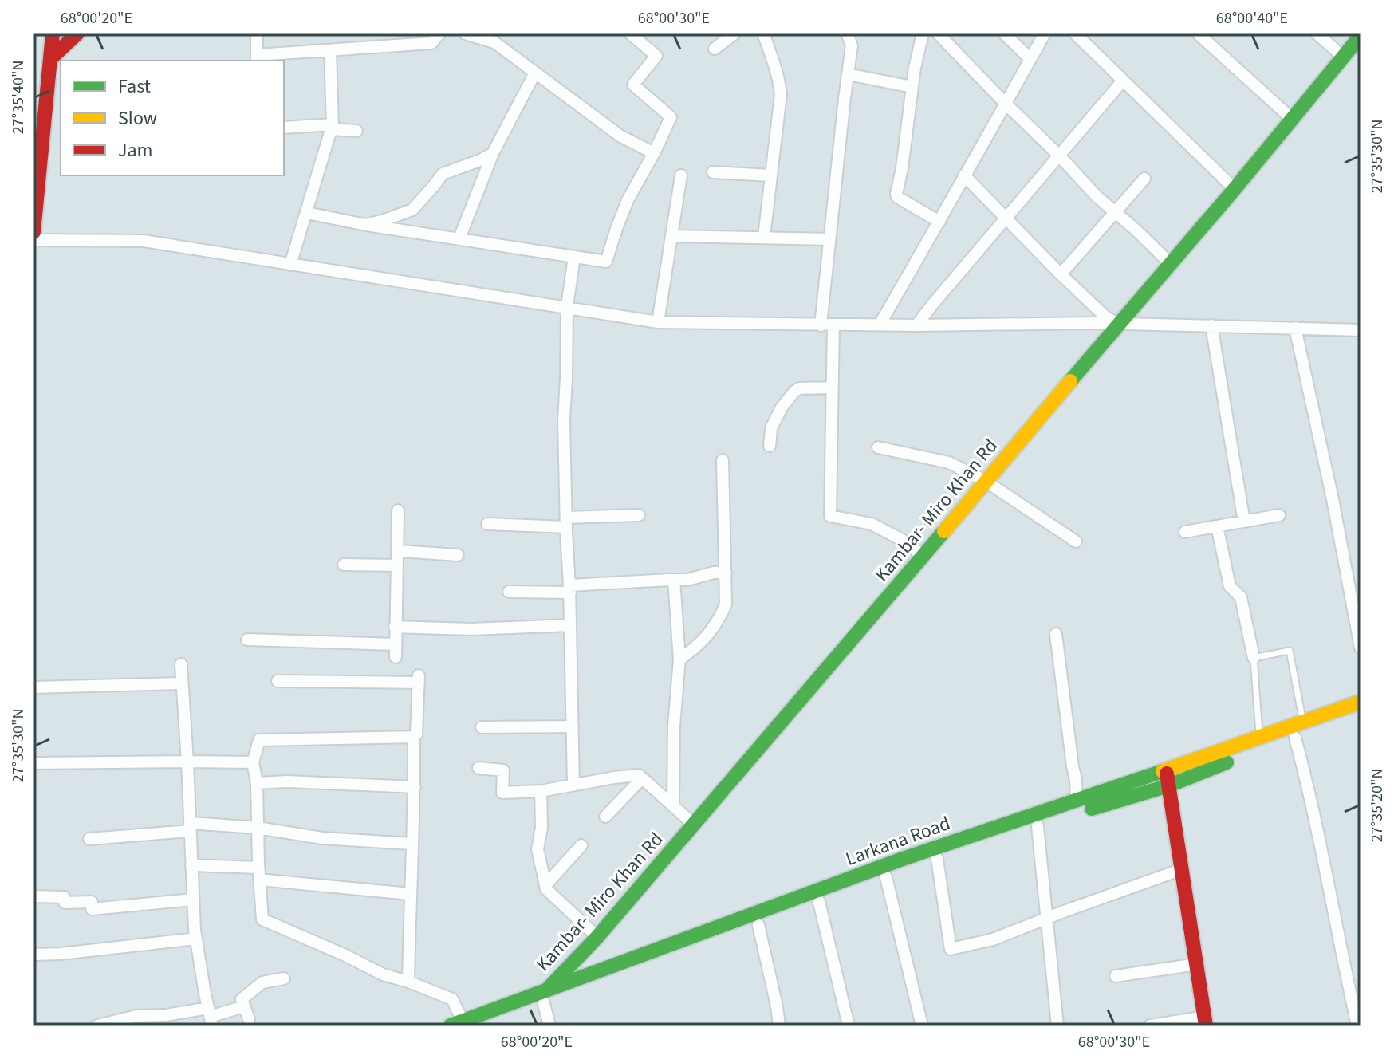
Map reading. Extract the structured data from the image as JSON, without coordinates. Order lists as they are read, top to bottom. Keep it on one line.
{"streets":{"main road":["Kambar- Miro Khan Rd","Larkana Road"]},"crossings":[["Kambar- Miro Khan Rd","Larkana Road"]],"legend":["Fast","Slow","Jam"],"coordinates":["68°00'20\"E","68°00'30\"E","68°00'40\"E","27°35'40\"N","27°35'30\"N","27°35'20\"N"]}
